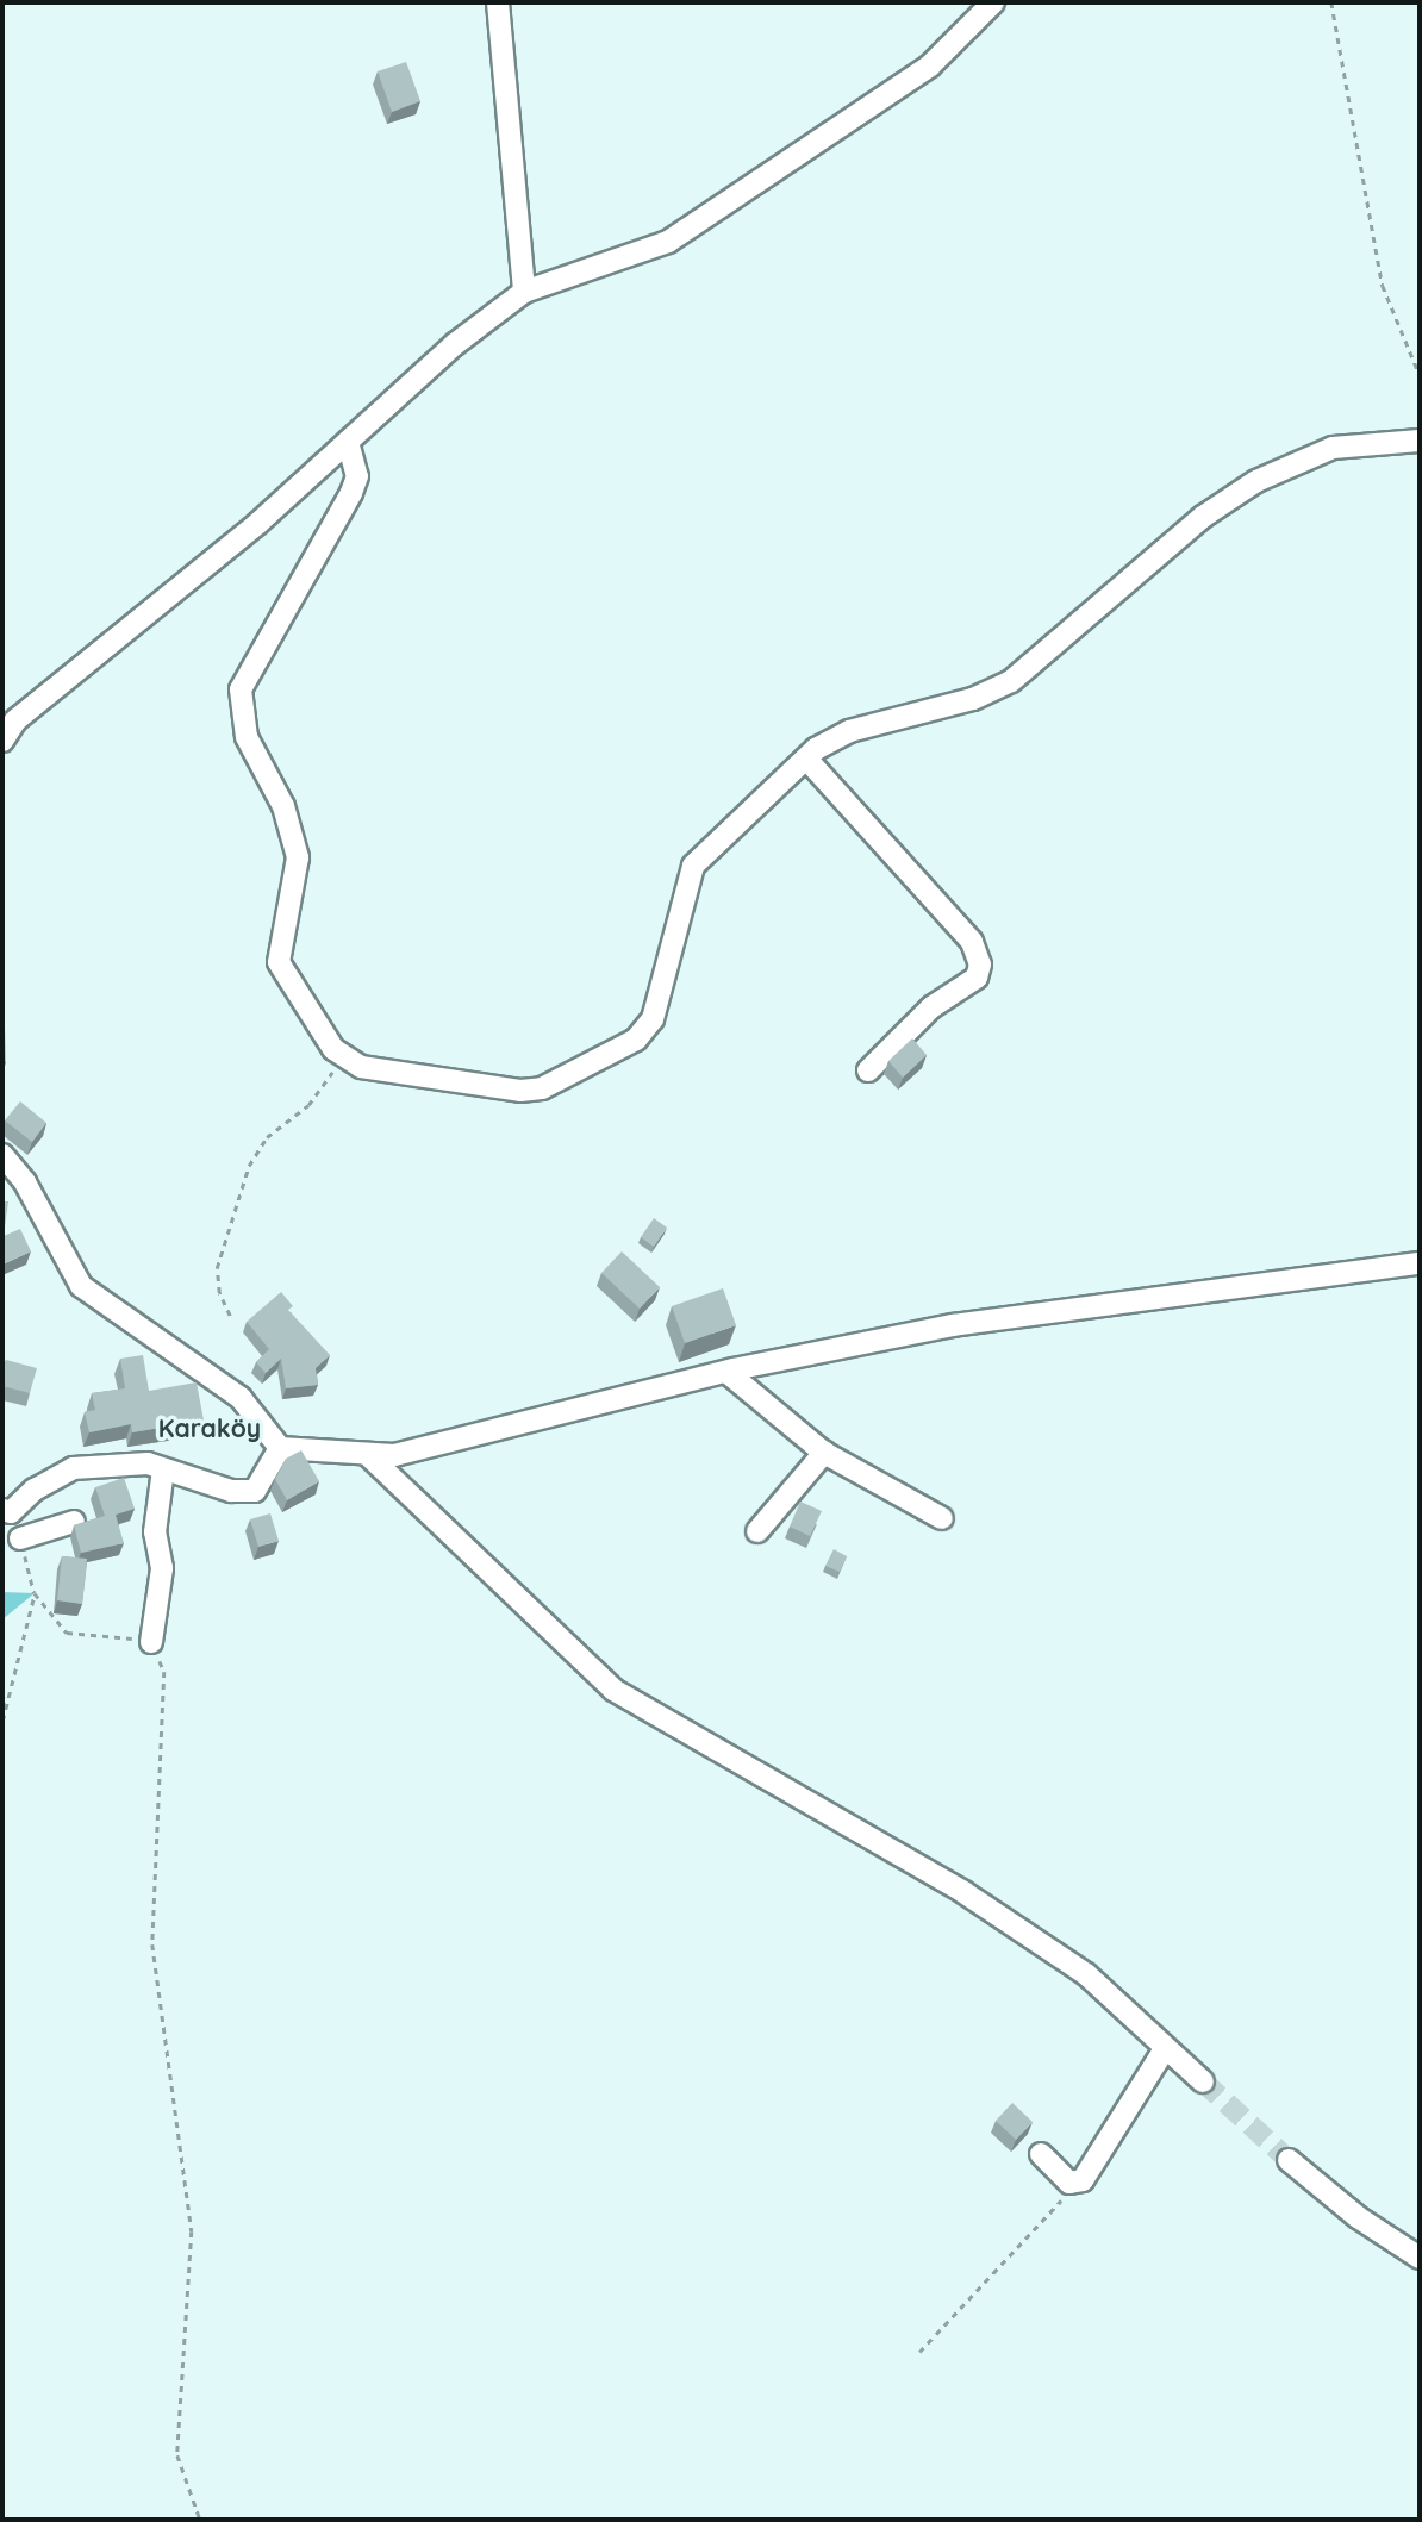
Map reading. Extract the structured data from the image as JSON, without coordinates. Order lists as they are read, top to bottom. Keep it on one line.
{"districts":["Karaköy"]}
